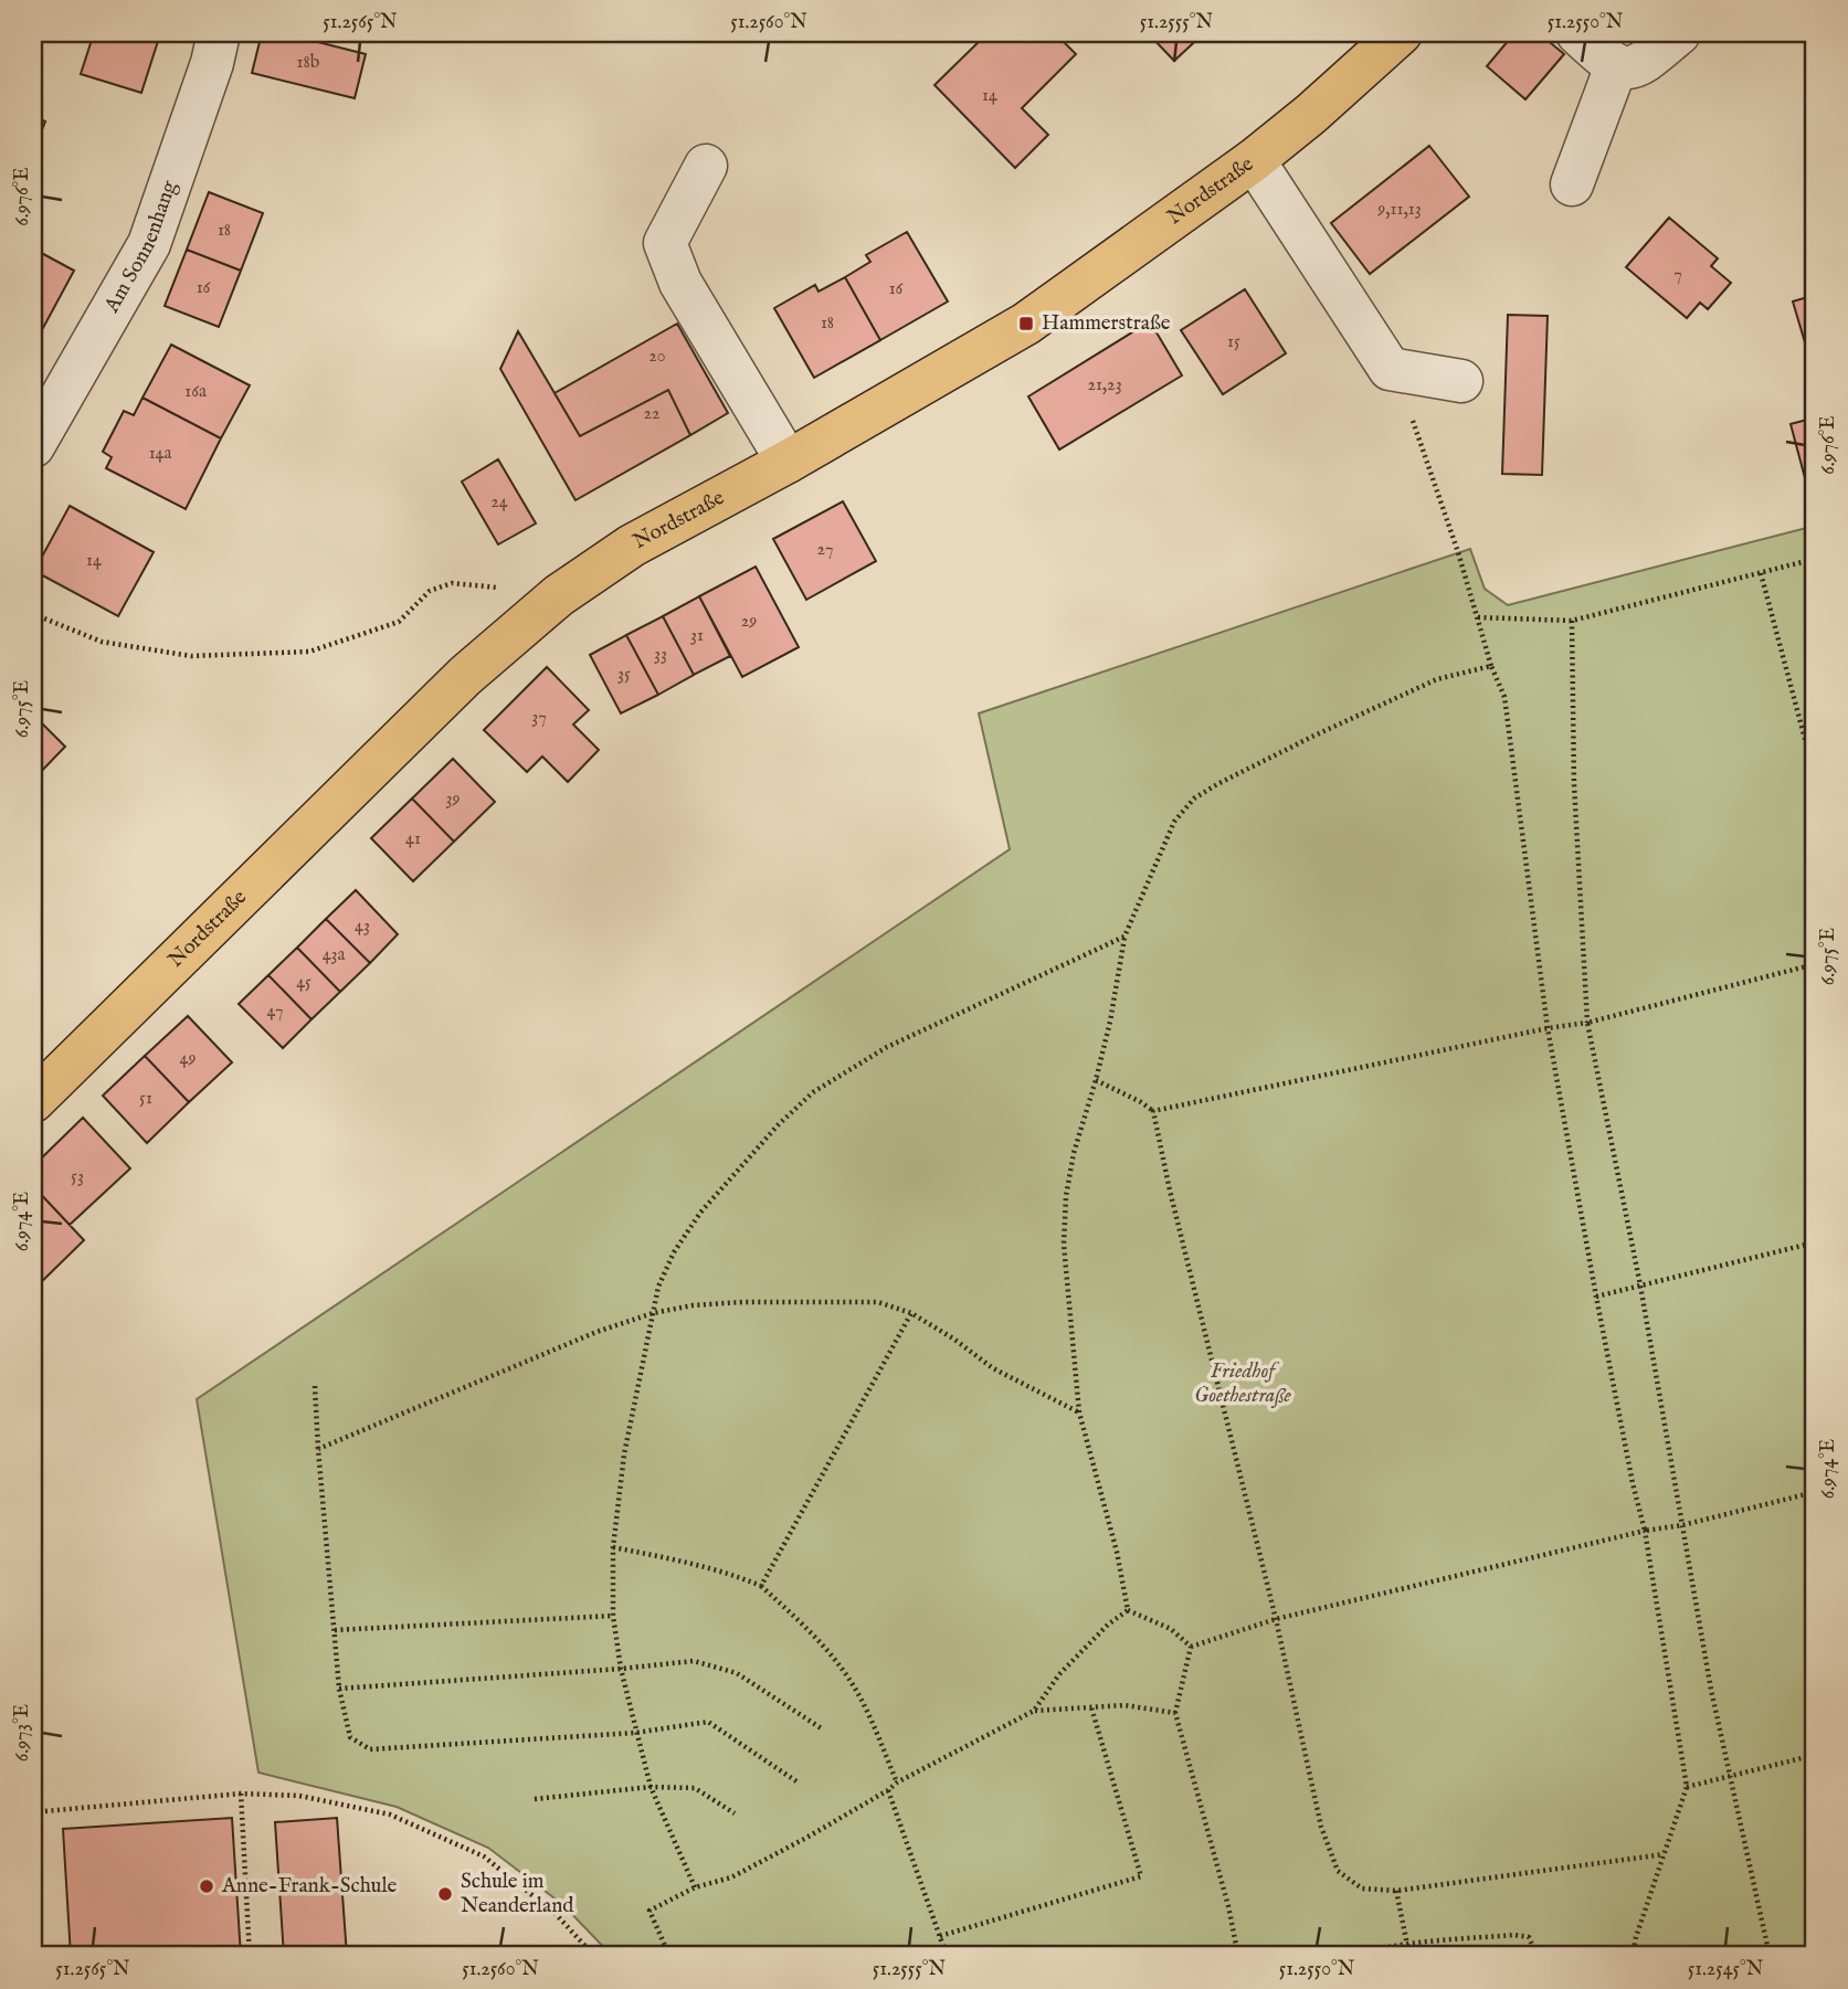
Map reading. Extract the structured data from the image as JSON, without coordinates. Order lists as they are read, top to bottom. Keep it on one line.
{"streets":{"main road":["Nordstraße"],"street":["Am Sonnenhang"]},"parks":["Friedhof Goethestraße"],"places":{"transit":["Hammerstraße"],"other":["Anne-Frank-Schule","Schule im Neanderland"]},"house_numbers":["18b","14","9,11,13","18","7","16","16","18","15","20","21,23","16a","22","14a","24","27","14","29","31","33","35","37","39","41","43","43a","45","47","49","51","53"],"coordinates":["51.2565°N","51.2560°N","51.2555°N","51.2550°N","6.976°E","6.975°E","6.974°E","6.973°E","51.2545°N"]}
